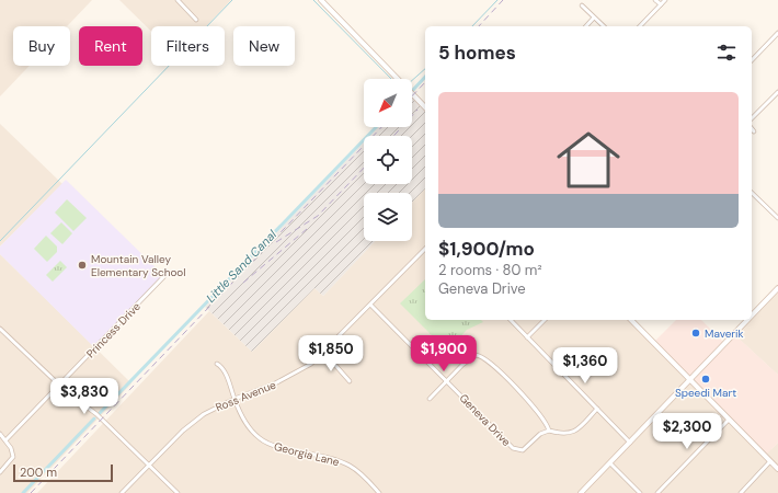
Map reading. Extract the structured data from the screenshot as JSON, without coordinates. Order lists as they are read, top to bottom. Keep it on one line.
{"streets":{"street":["Princess Drive","Ross Avenue","Geneva Drive","Georgia Lane"]},"crossings":[["Ross Avenue","Geneva Drive"],["Ross Avenue","Georgia Lane"]],"water":["Little Sand Canal"],"places":["Mountain Valley Elementary School","Maverik","Speedi Mart"],"scale_bar":"200 m","north":"bottom left","page":{"chip":["Buy","Rent","Filters","New"],"heading":"5 homes","list":[{"name":"$1,900/mo","note":"2 rooms · 80 m² · Geneva Drive"}],"price":["$1,850","$1,900","$1,360","$3,830","$2,300"],"scale":"200 m"}}
